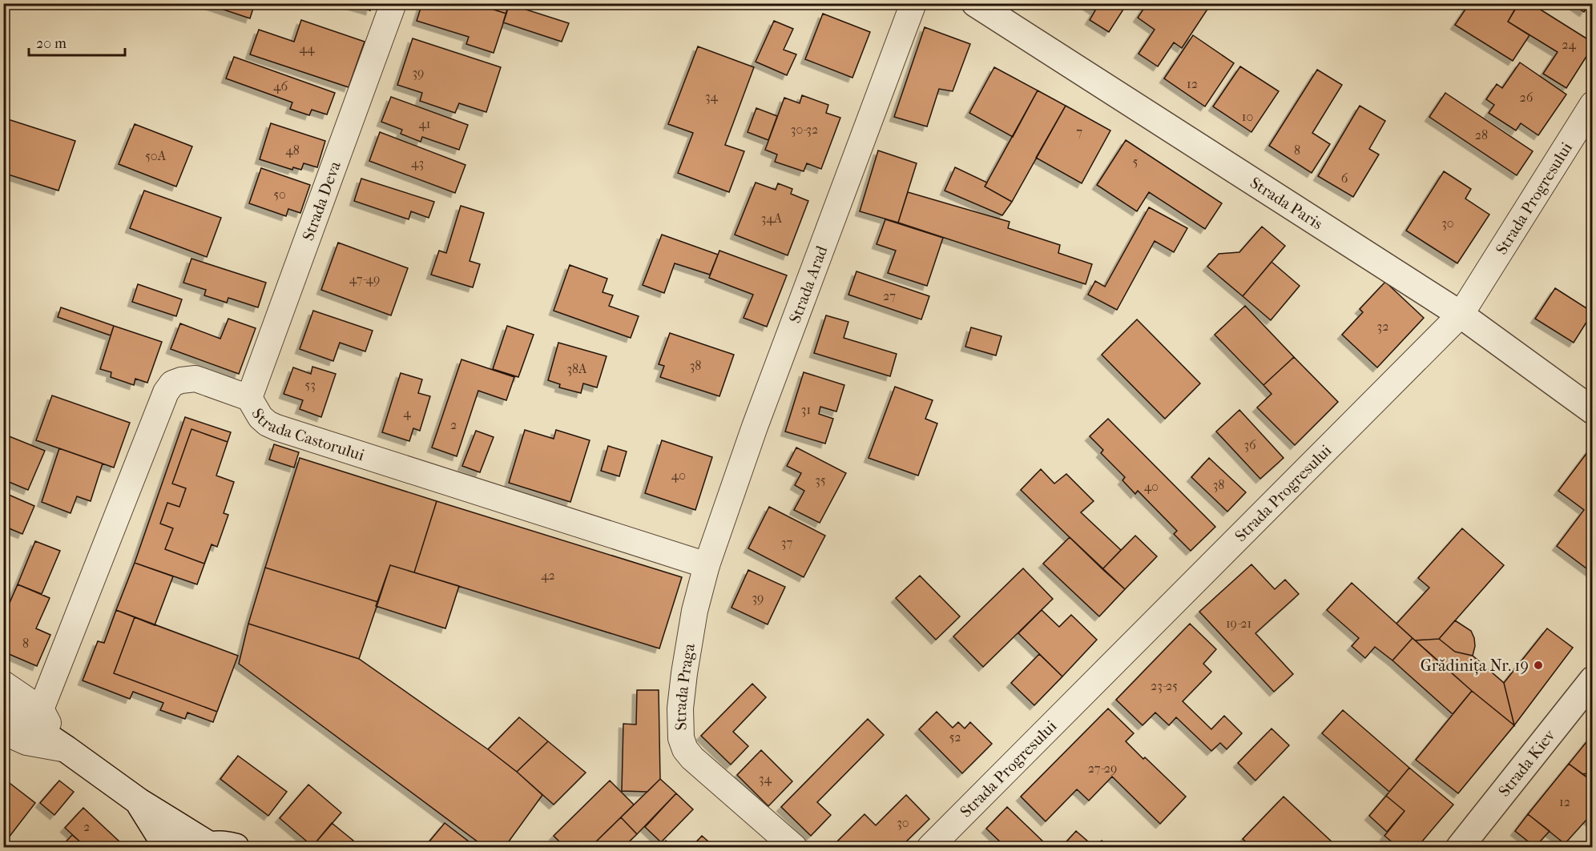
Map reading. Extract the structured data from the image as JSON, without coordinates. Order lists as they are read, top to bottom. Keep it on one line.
{"streets":{"street":["Strada Progresului","Strada Deva","Strada Paris","Strada Arad","Strada Castorului","Strada Praga","Strada Kiev"]},"crossings":[["Strada Progresului","Strada Paris"],["Strada Deva","Strada Castorului"],["Strada Arad","Strada Castorului"],["Strada Arad","Strada Praga"],["Strada Castorului","Strada Praga"]],"places":["Grădinița Nr. 19"],"house_numbers":["24","44","39","12","46","34","26","10","41","30-32","7","28","48","8","50A","5","43","6","50","34A","30","47-49","27","32","38","38A","53","31","4","2","36","40","35","38","40","37","42","39","19-21","8","23-25","52","27-29","34","12","30","2"],"scale_bar":"20 m"}
